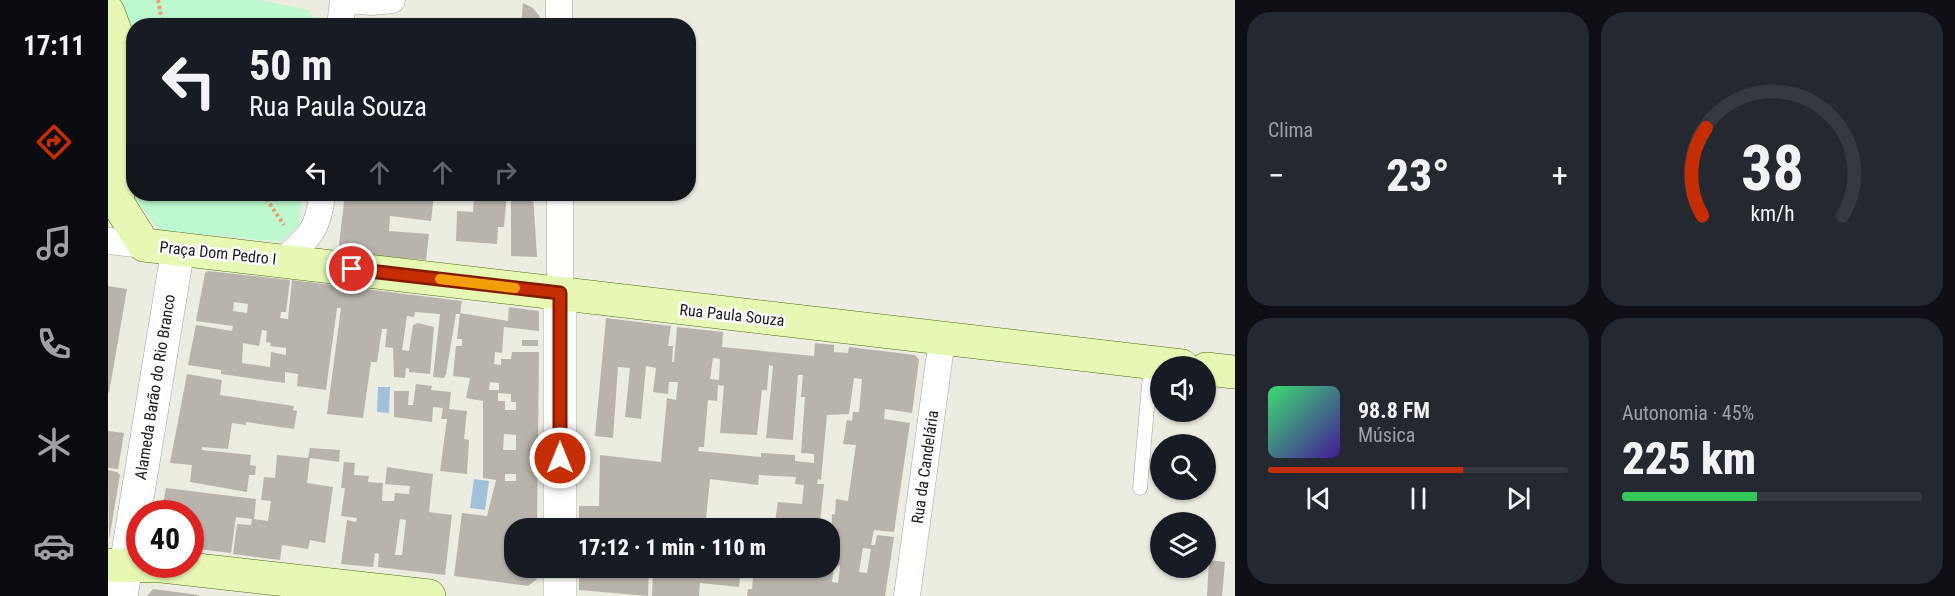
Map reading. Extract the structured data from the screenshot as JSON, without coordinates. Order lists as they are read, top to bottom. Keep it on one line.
{"streets":{"main road":["Praça Dom Pedro I","Rua Paula Souza"],"street":["Alameda Barão do Rio Branco","Rua da Candelária"]},"crossings":[["Praça Dom Pedro I","Rua Paula Souza"],["Praça Dom Pedro I","Alameda Barão do Rio Branco"],["Rua Paula Souza","Rua da Candelária"]],"page":{"tabs":"17:11","tile":["Clima",["Autonomia · 45%","225 km"]],"turn":["50 m","Rua Paula Souza"],"heat":["−","23°","+"],"song":["98.8 FM","Música"],"limit":"40","trip":"17:12 · 1 min · 110 m","gauge":["38","km/h"]}}
